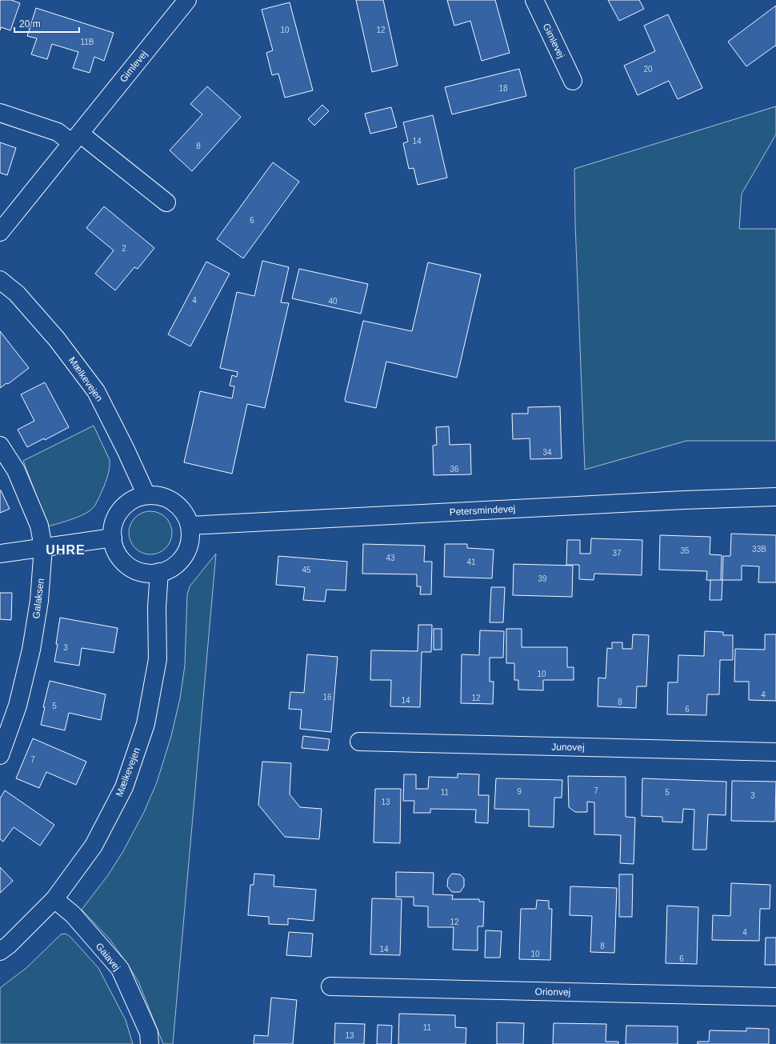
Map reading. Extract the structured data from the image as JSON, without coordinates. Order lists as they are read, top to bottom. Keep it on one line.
{"streets":{"street":["Gimlevej","Mælkevejen","Petersmindevej","Galaksen","Junovej","Gaiavej","Orionvej"]},"crossings":[["Mælkevejen","Petersmindevej"],["Mælkevejen","Gaiavej"]],"districts":["UHRE"],"house_numbers":["10","12","11B","20","18","14","8","6","2","4","40","34","36","33B","35","37","43","41","45","39","3","10","4","16","12","14","8","5","6","7","7","9","11","5","3","13","12","4","8","14","10","6","11","13"],"scale_bar":"20 m"}
